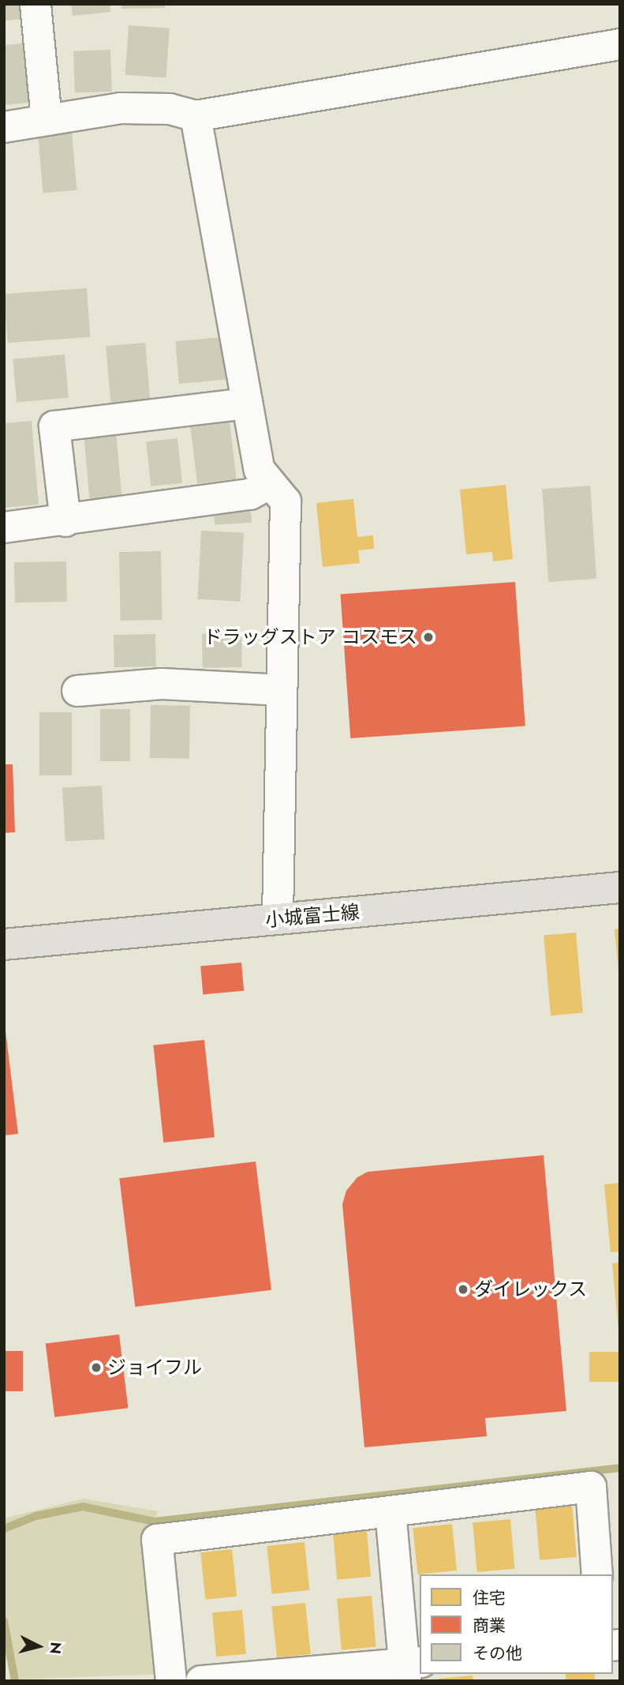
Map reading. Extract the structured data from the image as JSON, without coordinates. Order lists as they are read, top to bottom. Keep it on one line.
{"streets":{"main road":["小城富士線"]},"places":["ドラッグストア コスモス","ダイレックス","ジョイフル"],"legend":["住宅","商業","その他"],"north":"right"}
